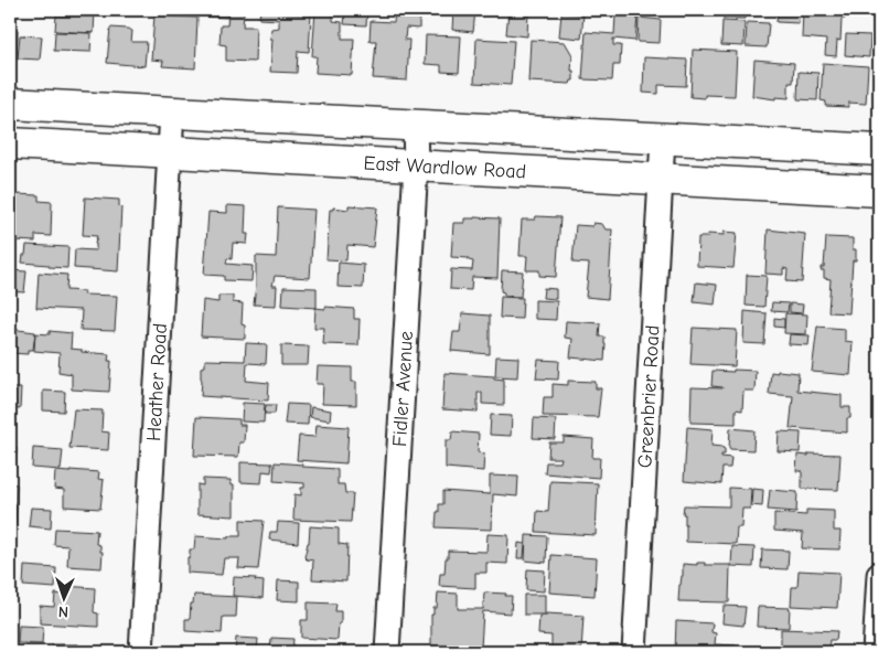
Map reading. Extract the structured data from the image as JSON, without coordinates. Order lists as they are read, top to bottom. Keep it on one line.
{"streets":{"main road":["East Wardlow Road"],"street":["Heather Road","Fidler Avenue","Greenbrier Road"]},"crossings":[["East Wardlow Road","Heather Road"],["East Wardlow Road","Fidler Avenue"],["East Wardlow Road","Greenbrier Road"]],"north":"bottom"}
